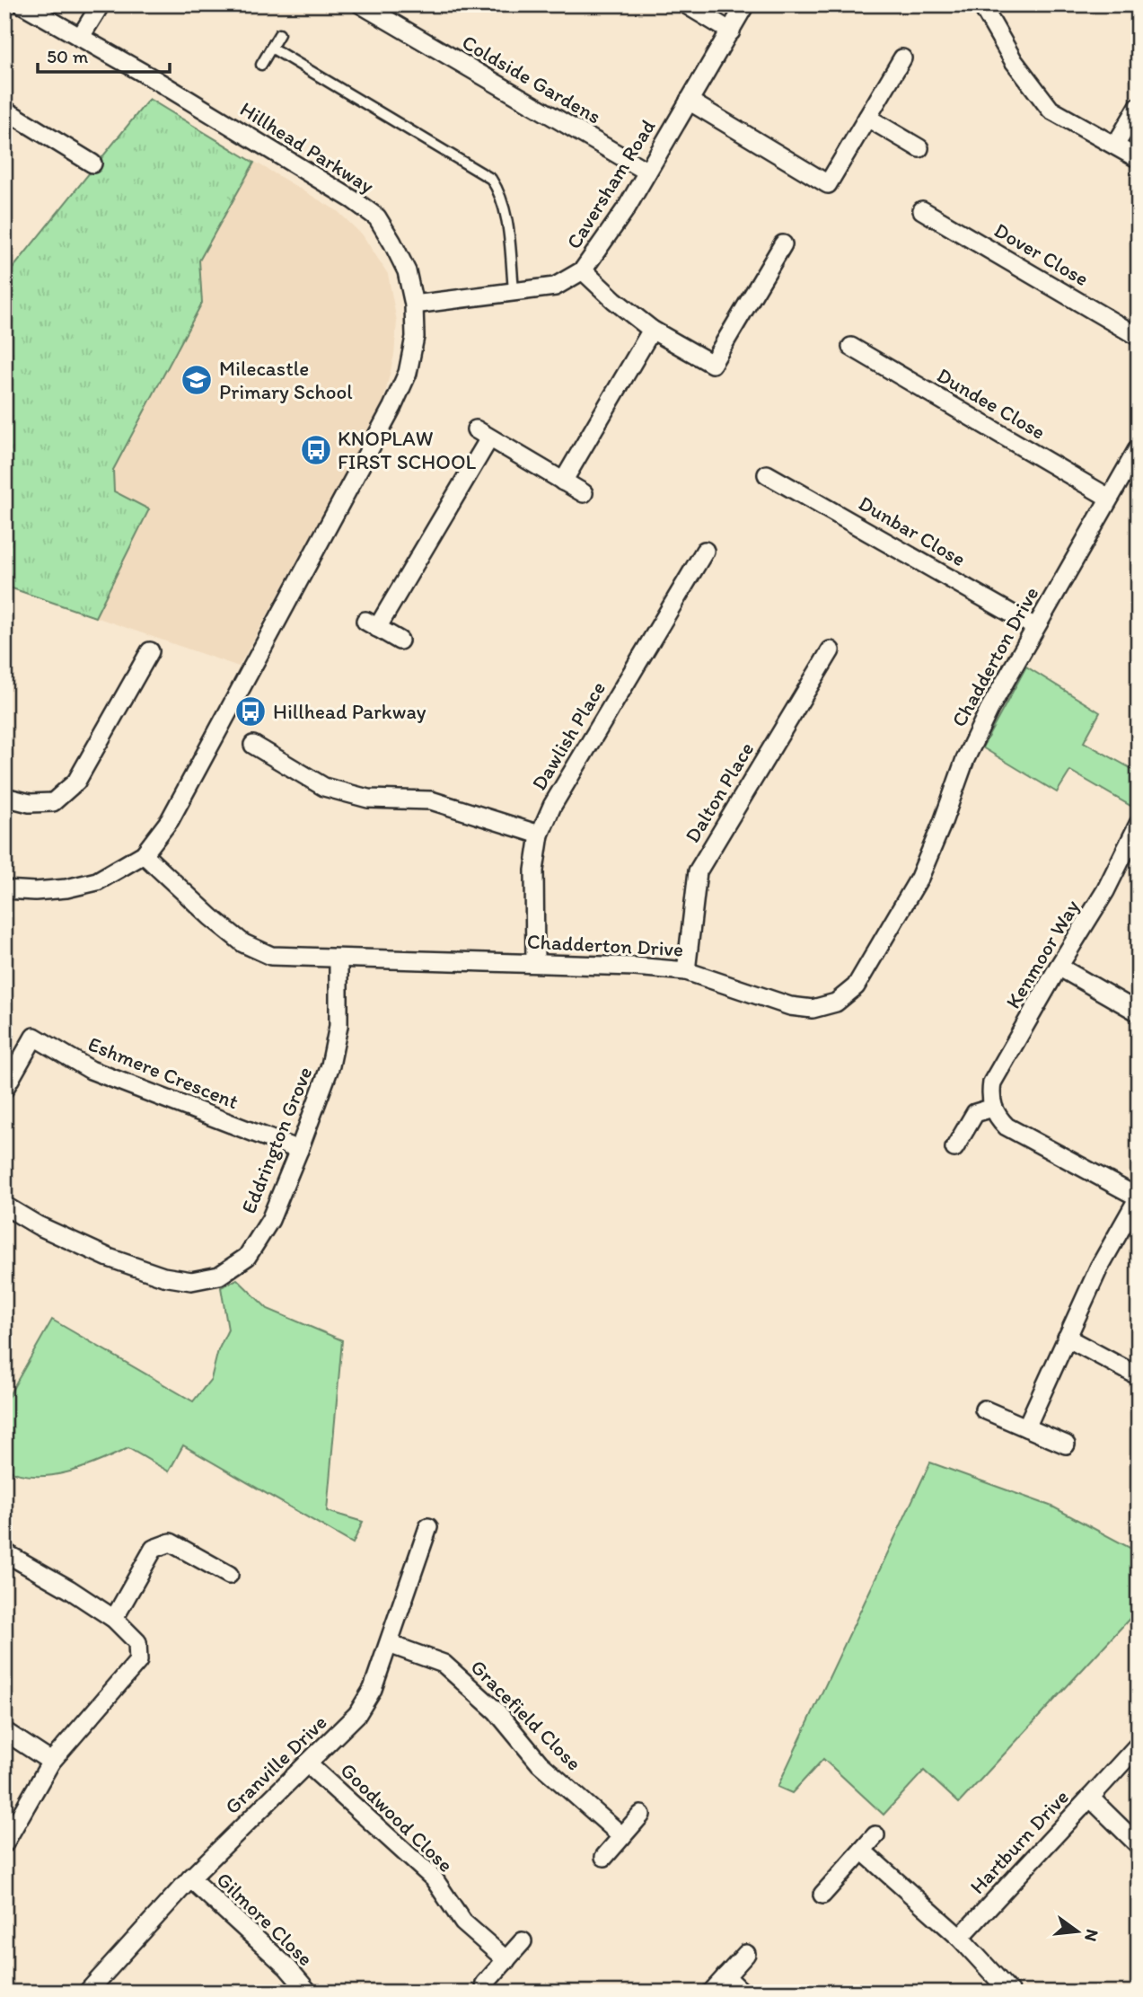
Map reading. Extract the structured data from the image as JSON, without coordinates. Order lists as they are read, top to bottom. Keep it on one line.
{"streets":{"street":["Coldside Gardens","Hillhead Parkway","Caversham Road","Dover Close","Dundee Close","Dunbar Close","Chadderton Drive","Dawlish Place","Dalton Place","Kenmoor Way","Eshmere Crescent","Eddrington Grove","Gracefield Close","Granville Drive","Goodwood Close","Hartburn Drive","Gilmore Close"]},"crossings":[["Coldside Gardens","Caversham Road"],["Hillhead Parkway","Caversham Road"],["Hillhead Parkway","Chadderton Drive"],["Dundee Close","Chadderton Drive"],["Dunbar Close","Chadderton Drive"],["Chadderton Drive","Dawlish Place"],["Chadderton Drive","Dalton Place"],["Chadderton Drive","Eddrington Grove"],["Eshmere Crescent","Eddrington Grove"],["Gracefield Close","Granville Drive"],["Granville Drive","Goodwood Close"],["Granville Drive","Gilmore Close"]],"places":{"school or university":["Milecastle Primary School"],"bus stop":["KNOPLAW FIRST SCHOOL","Hillhead Parkway"]},"scale_bar":"50 m","north":"right"}
